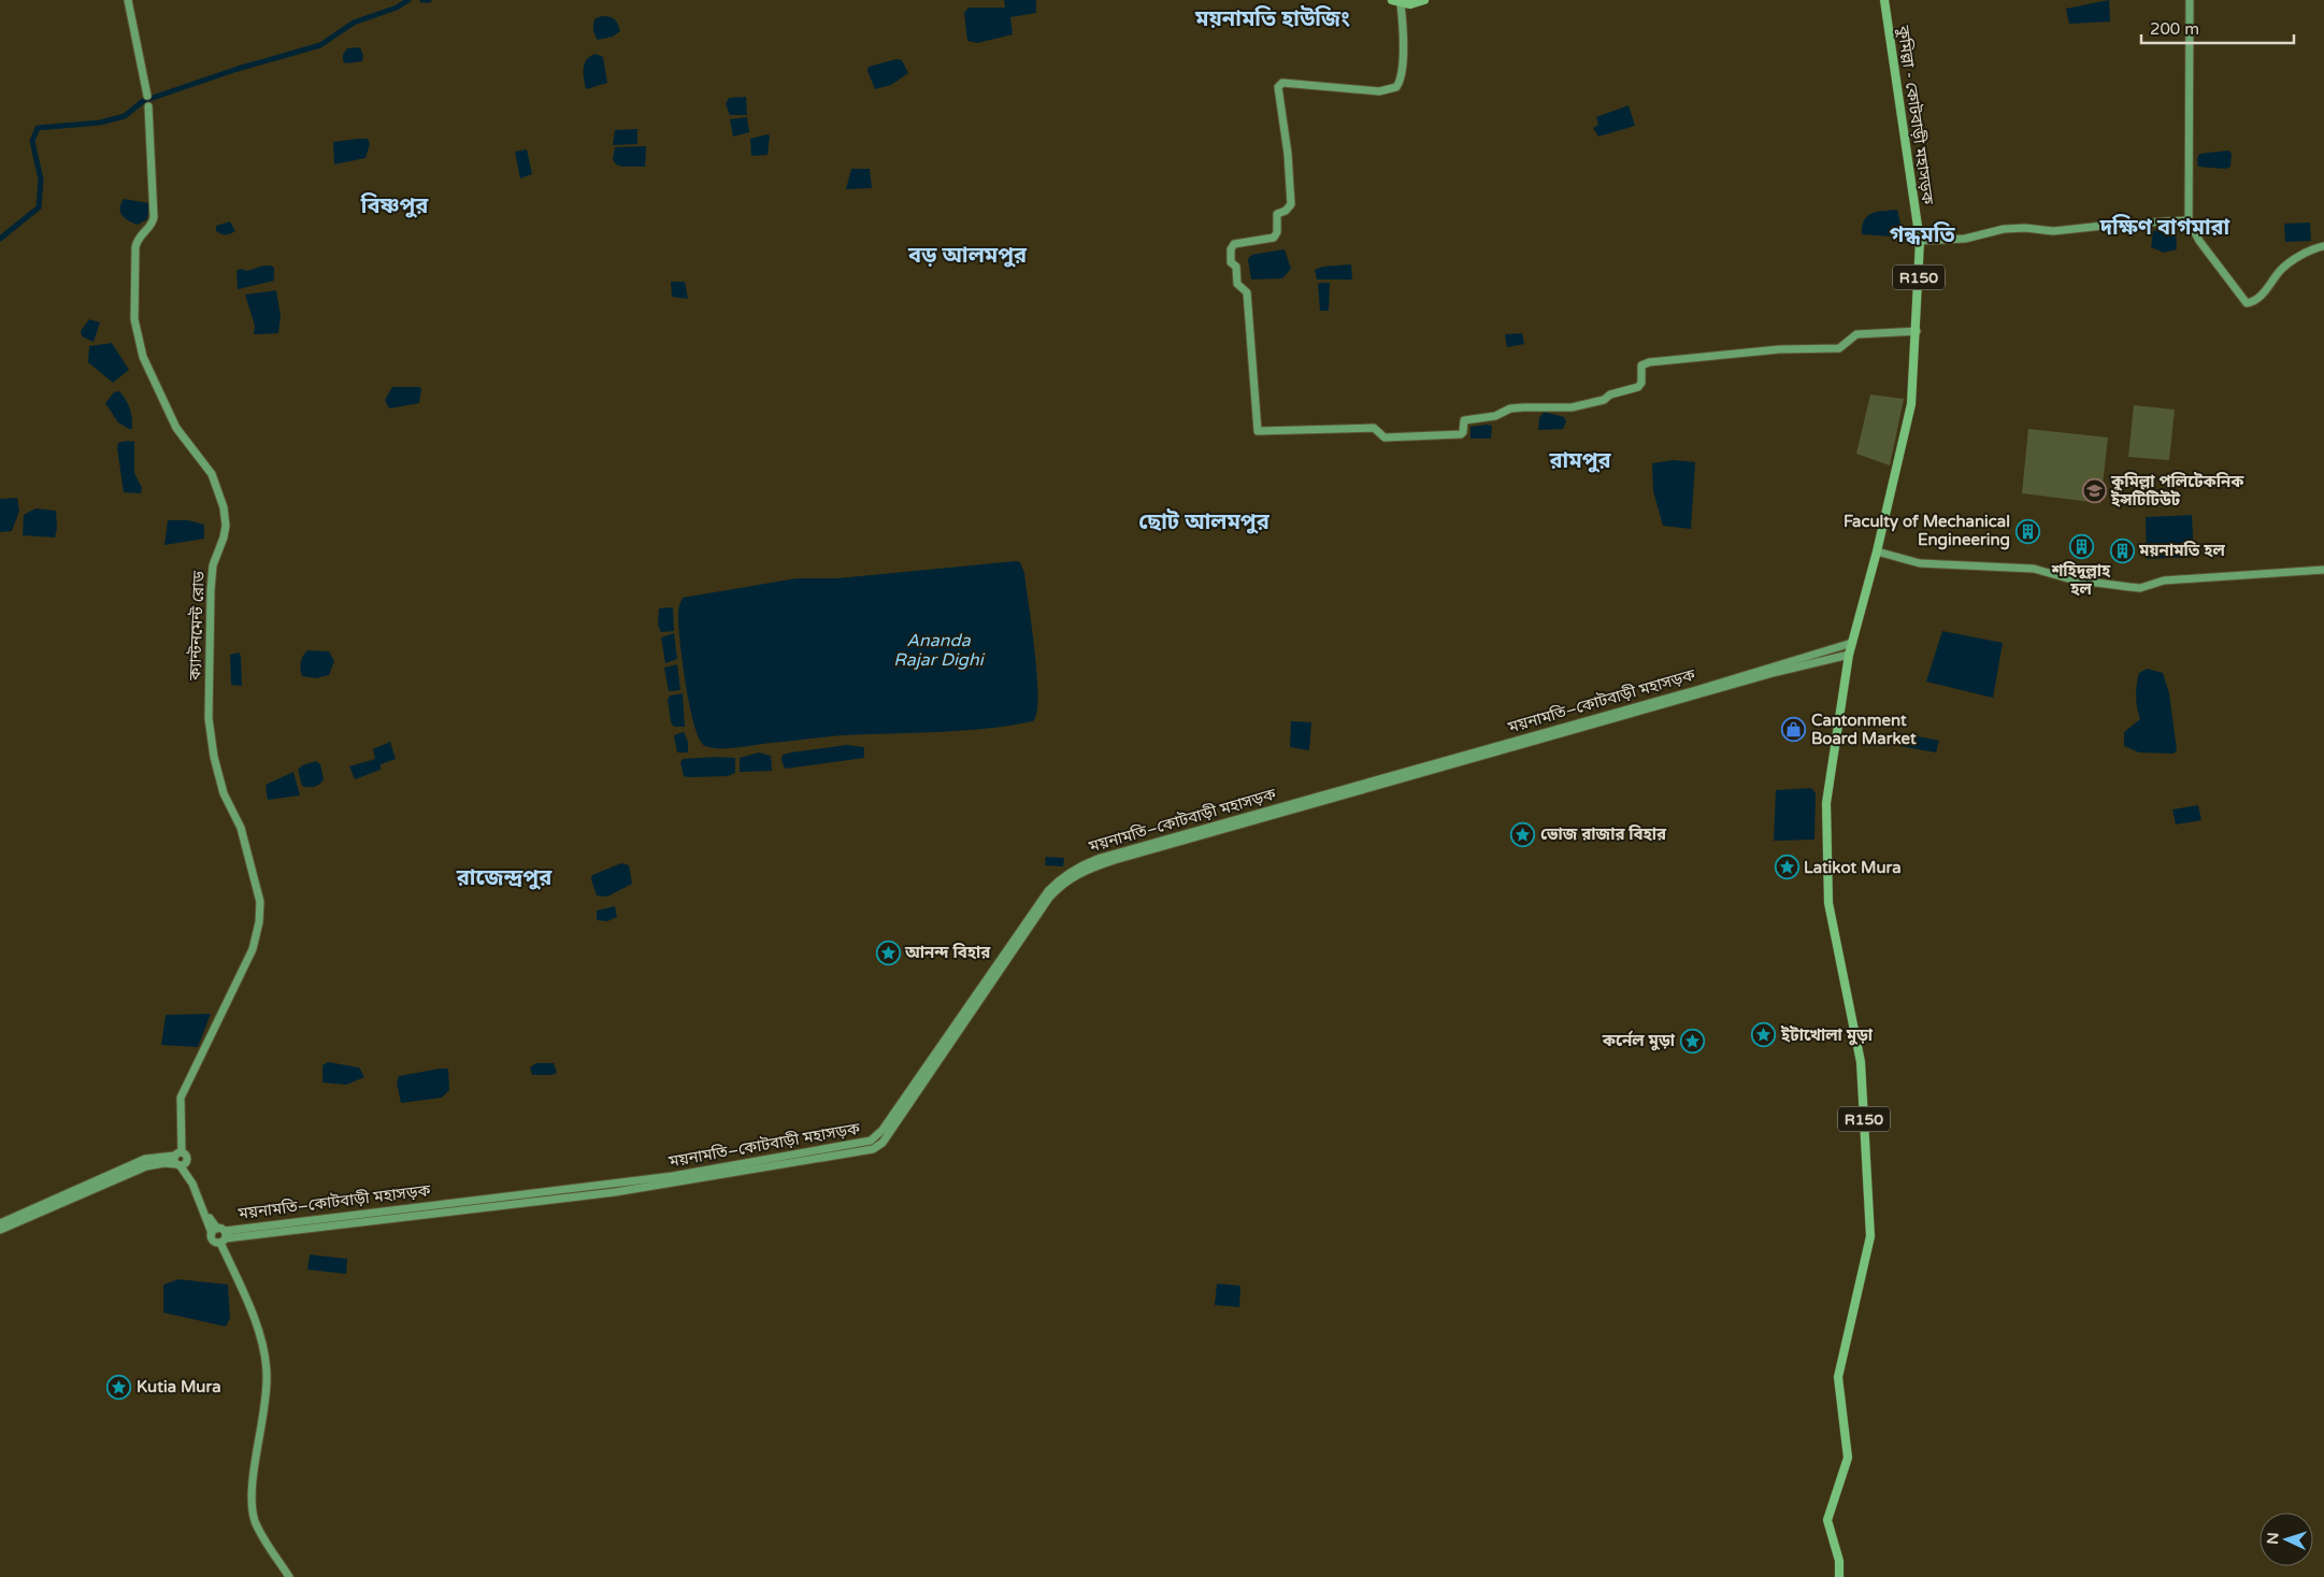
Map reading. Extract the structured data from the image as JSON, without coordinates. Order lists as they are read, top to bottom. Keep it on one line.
{"streets":{"main road":["কুমিল্লা - কোটবাড়ী মহাসড়ক","R150","ক্যান্টনমেন্ট রোড","ময়নামতি–কোটবাড়ী মহাসড়ক"]},"crossings":[["কুমিল্লা - কোটবাড়ী মহাসড়ক","R150"],["R150","ময়নামতি–কোটবাড়ী মহাসড়ক"]],"districts":["ময়নামতি হাউজিং","বিষ্ণপুর","দক্ষিণ বাগমারা","গন্ধমতি","বড় আলমপুর","রামপুর","ছোট আলমপুর","রাজেন্দ্রপুর"],"water":["Ananda Rajar Dighi"],"places":{"school or university":["কুমিল্লা পলিটেকনিক ইন্সটিটিউট"],"building":["Faculty of Mechanical Engineering","শহিদুল্লাহ হল","ময়নামতি হল"],"shop":["Cantonment Board Market"],"place":["ভোজ রাজার বিহার","Latikot Mura","আনন্দ বিহার","ইটাখোলা মুড়া","কর্নেল মুড়া","Kutia Mura"]},"scale_bar":"200 m","north":"left"}
